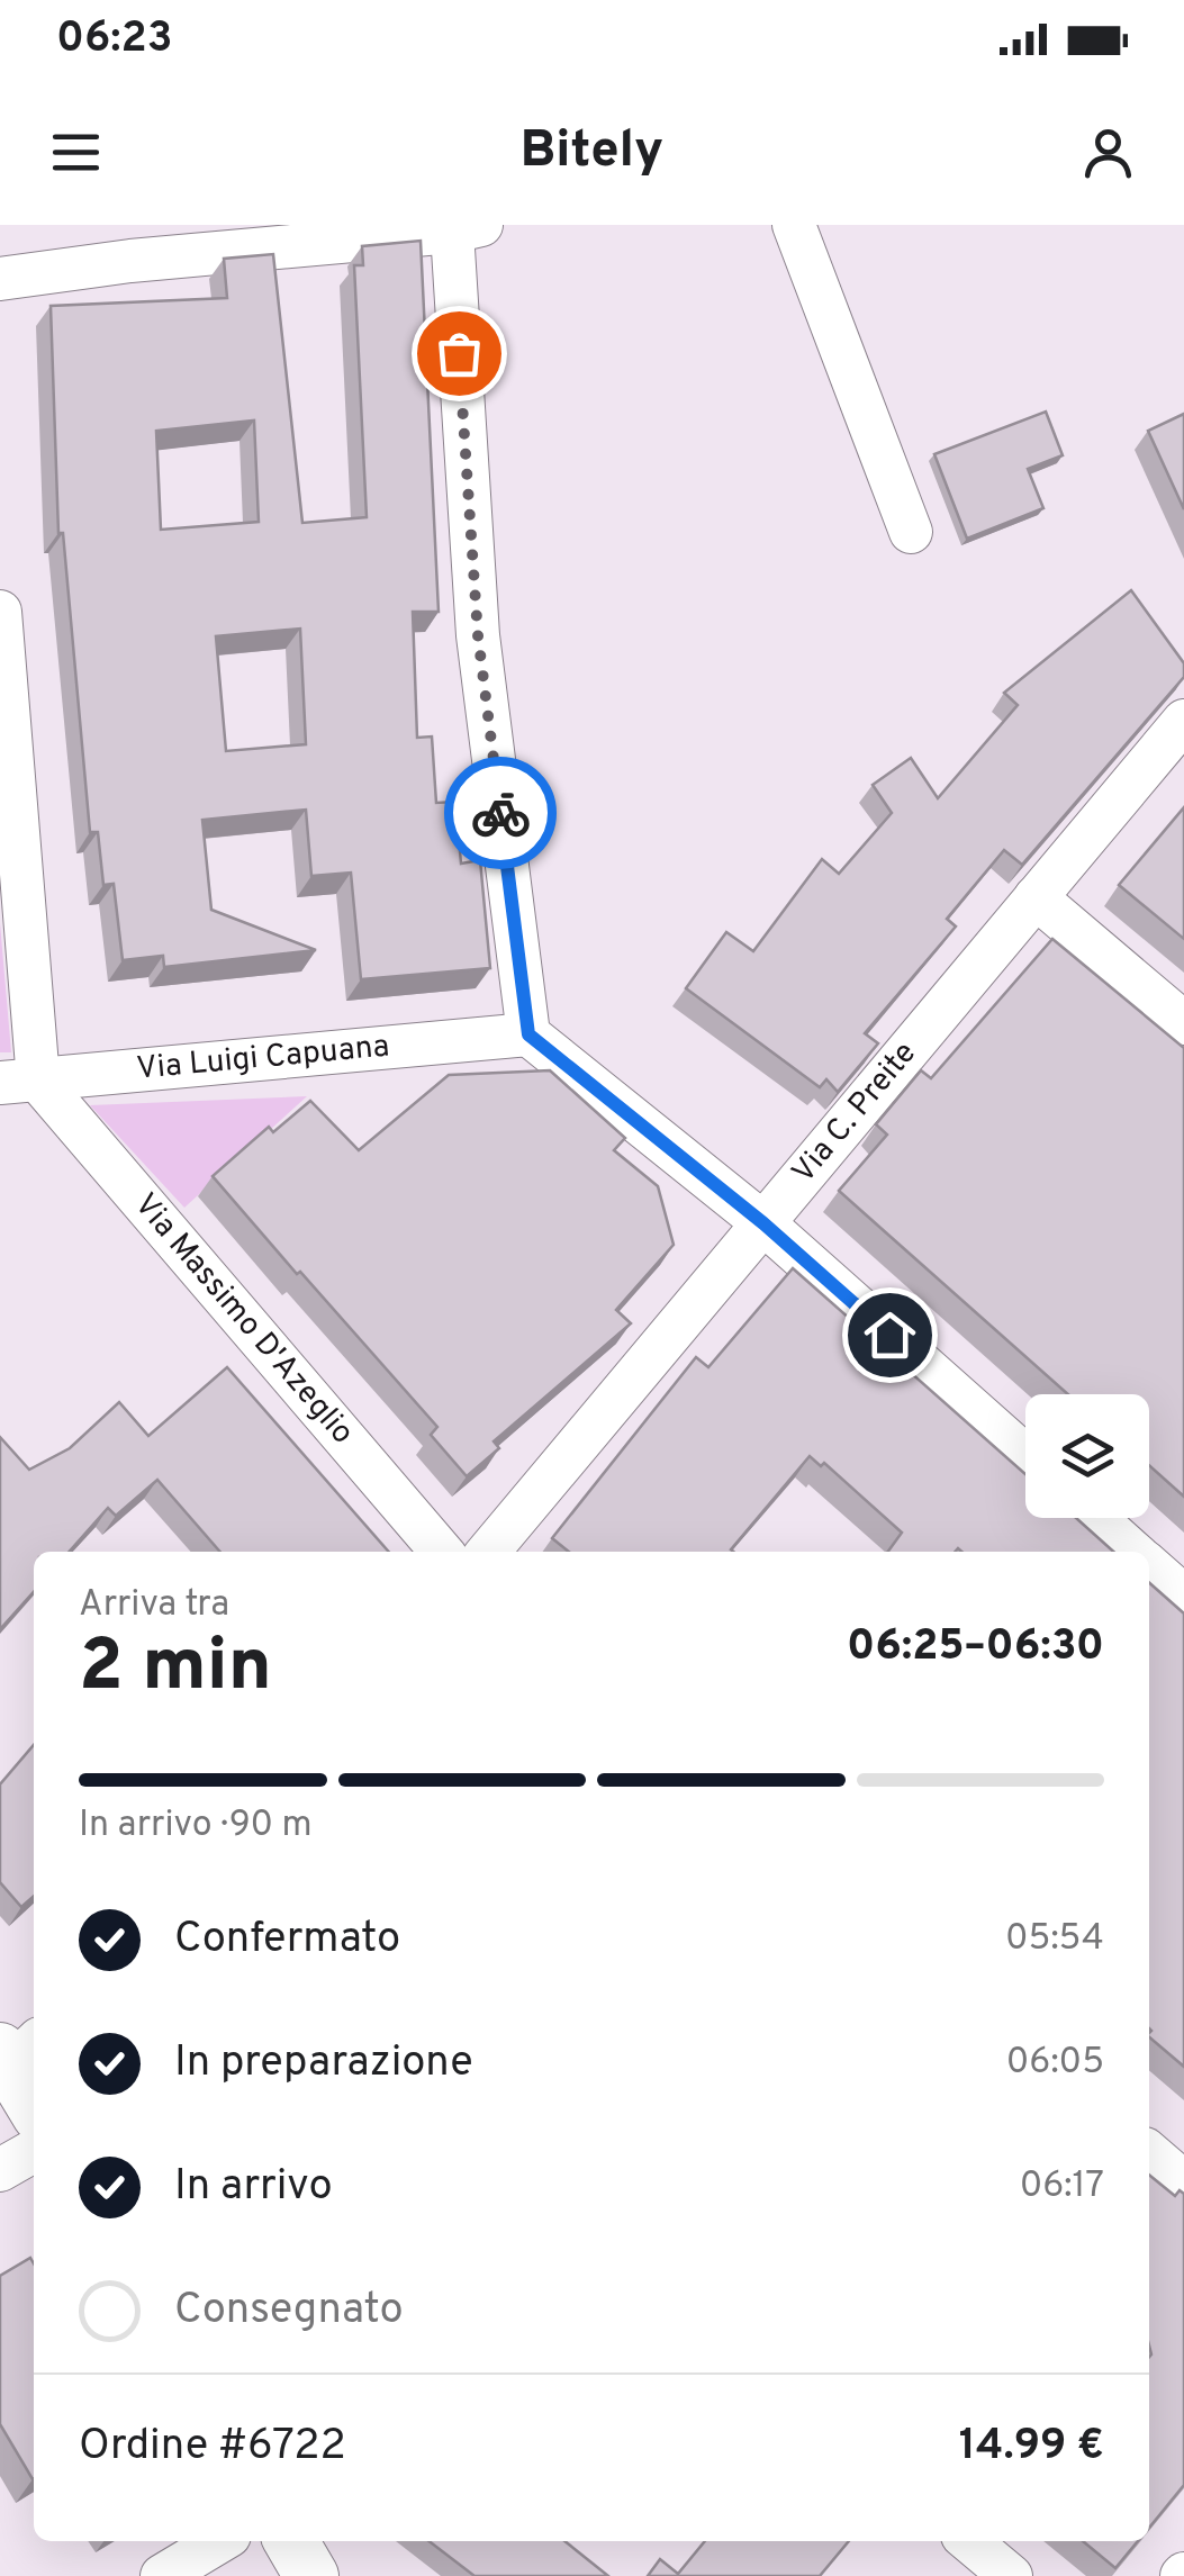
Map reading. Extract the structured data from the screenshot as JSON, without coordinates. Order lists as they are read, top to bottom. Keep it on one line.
{"streets":{"street":["Via Luigi Capuana","Via C. Preite","Via Massimo D'Azeglio"]},"crossings":[["Via Luigi Capuana","Via Massimo D'Azeglio"]],"page":{"status":"06:23","header":"Bitely","heading":["2 min","Arriva tra","06:25–06:30"],"panel":["Ordine #6722","14.99 €"],"bar":"In arrivo · 90 m","list":[["Confermato","05:54"],["In preparazione","06:05"],["In arrivo","06:17"],"Consegnato"]}}
